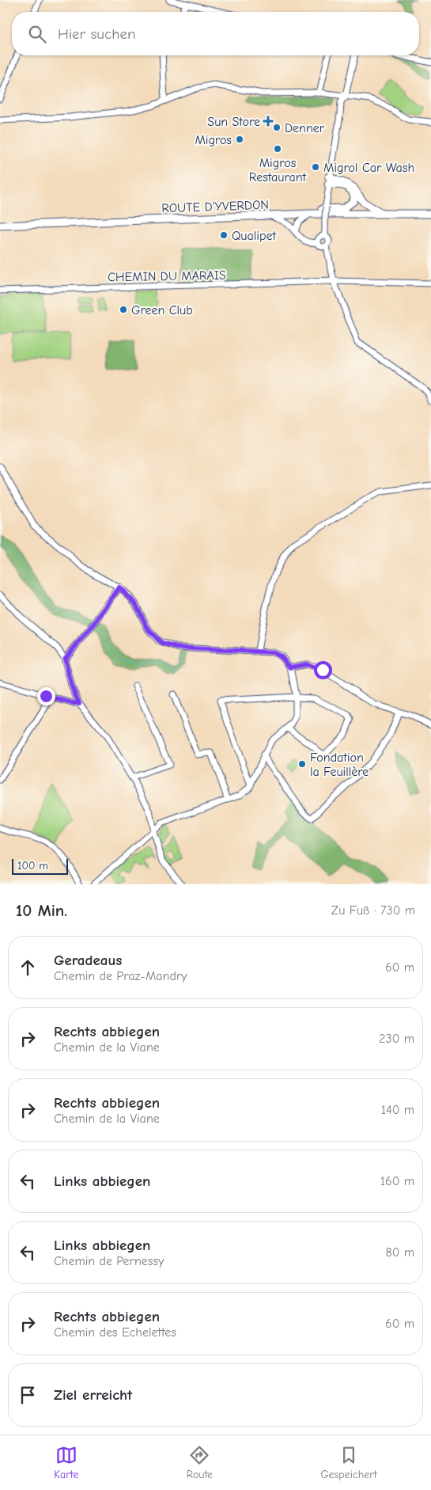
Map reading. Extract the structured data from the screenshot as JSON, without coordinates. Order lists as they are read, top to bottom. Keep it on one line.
{"streets":{"main road":["ROUTE D'YVERDON"],"street":["CHEMIN DU MARAIS"]},"places":{"health":["Sun Store"],"other":["Denner","Migros","Migros Restaurant","Migrol Car Wash","Qualipet","Green Club","Fondation la Feuillère"]},"scale_bar":"100 m","page":{"search":"Hier suchen","scale":"100 m","heading":["10 Min.","Zu Fuß · 730 m"],"list":[["Geradeaus","Chemin de Praz-Mandry","60 m"],["Rechts abbiegen","Chemin de la Viane","230 m"],["Rechts abbiegen","Chemin de la Viane","140 m"],["Links abbiegen","160 m"],["Links abbiegen","Chemin de Pernessy","80 m"],["Rechts abbiegen","Chemin des Echelettes","60 m"],"Ziel erreicht"],"nav":["Karte","Route","Gespeichert"]}}
